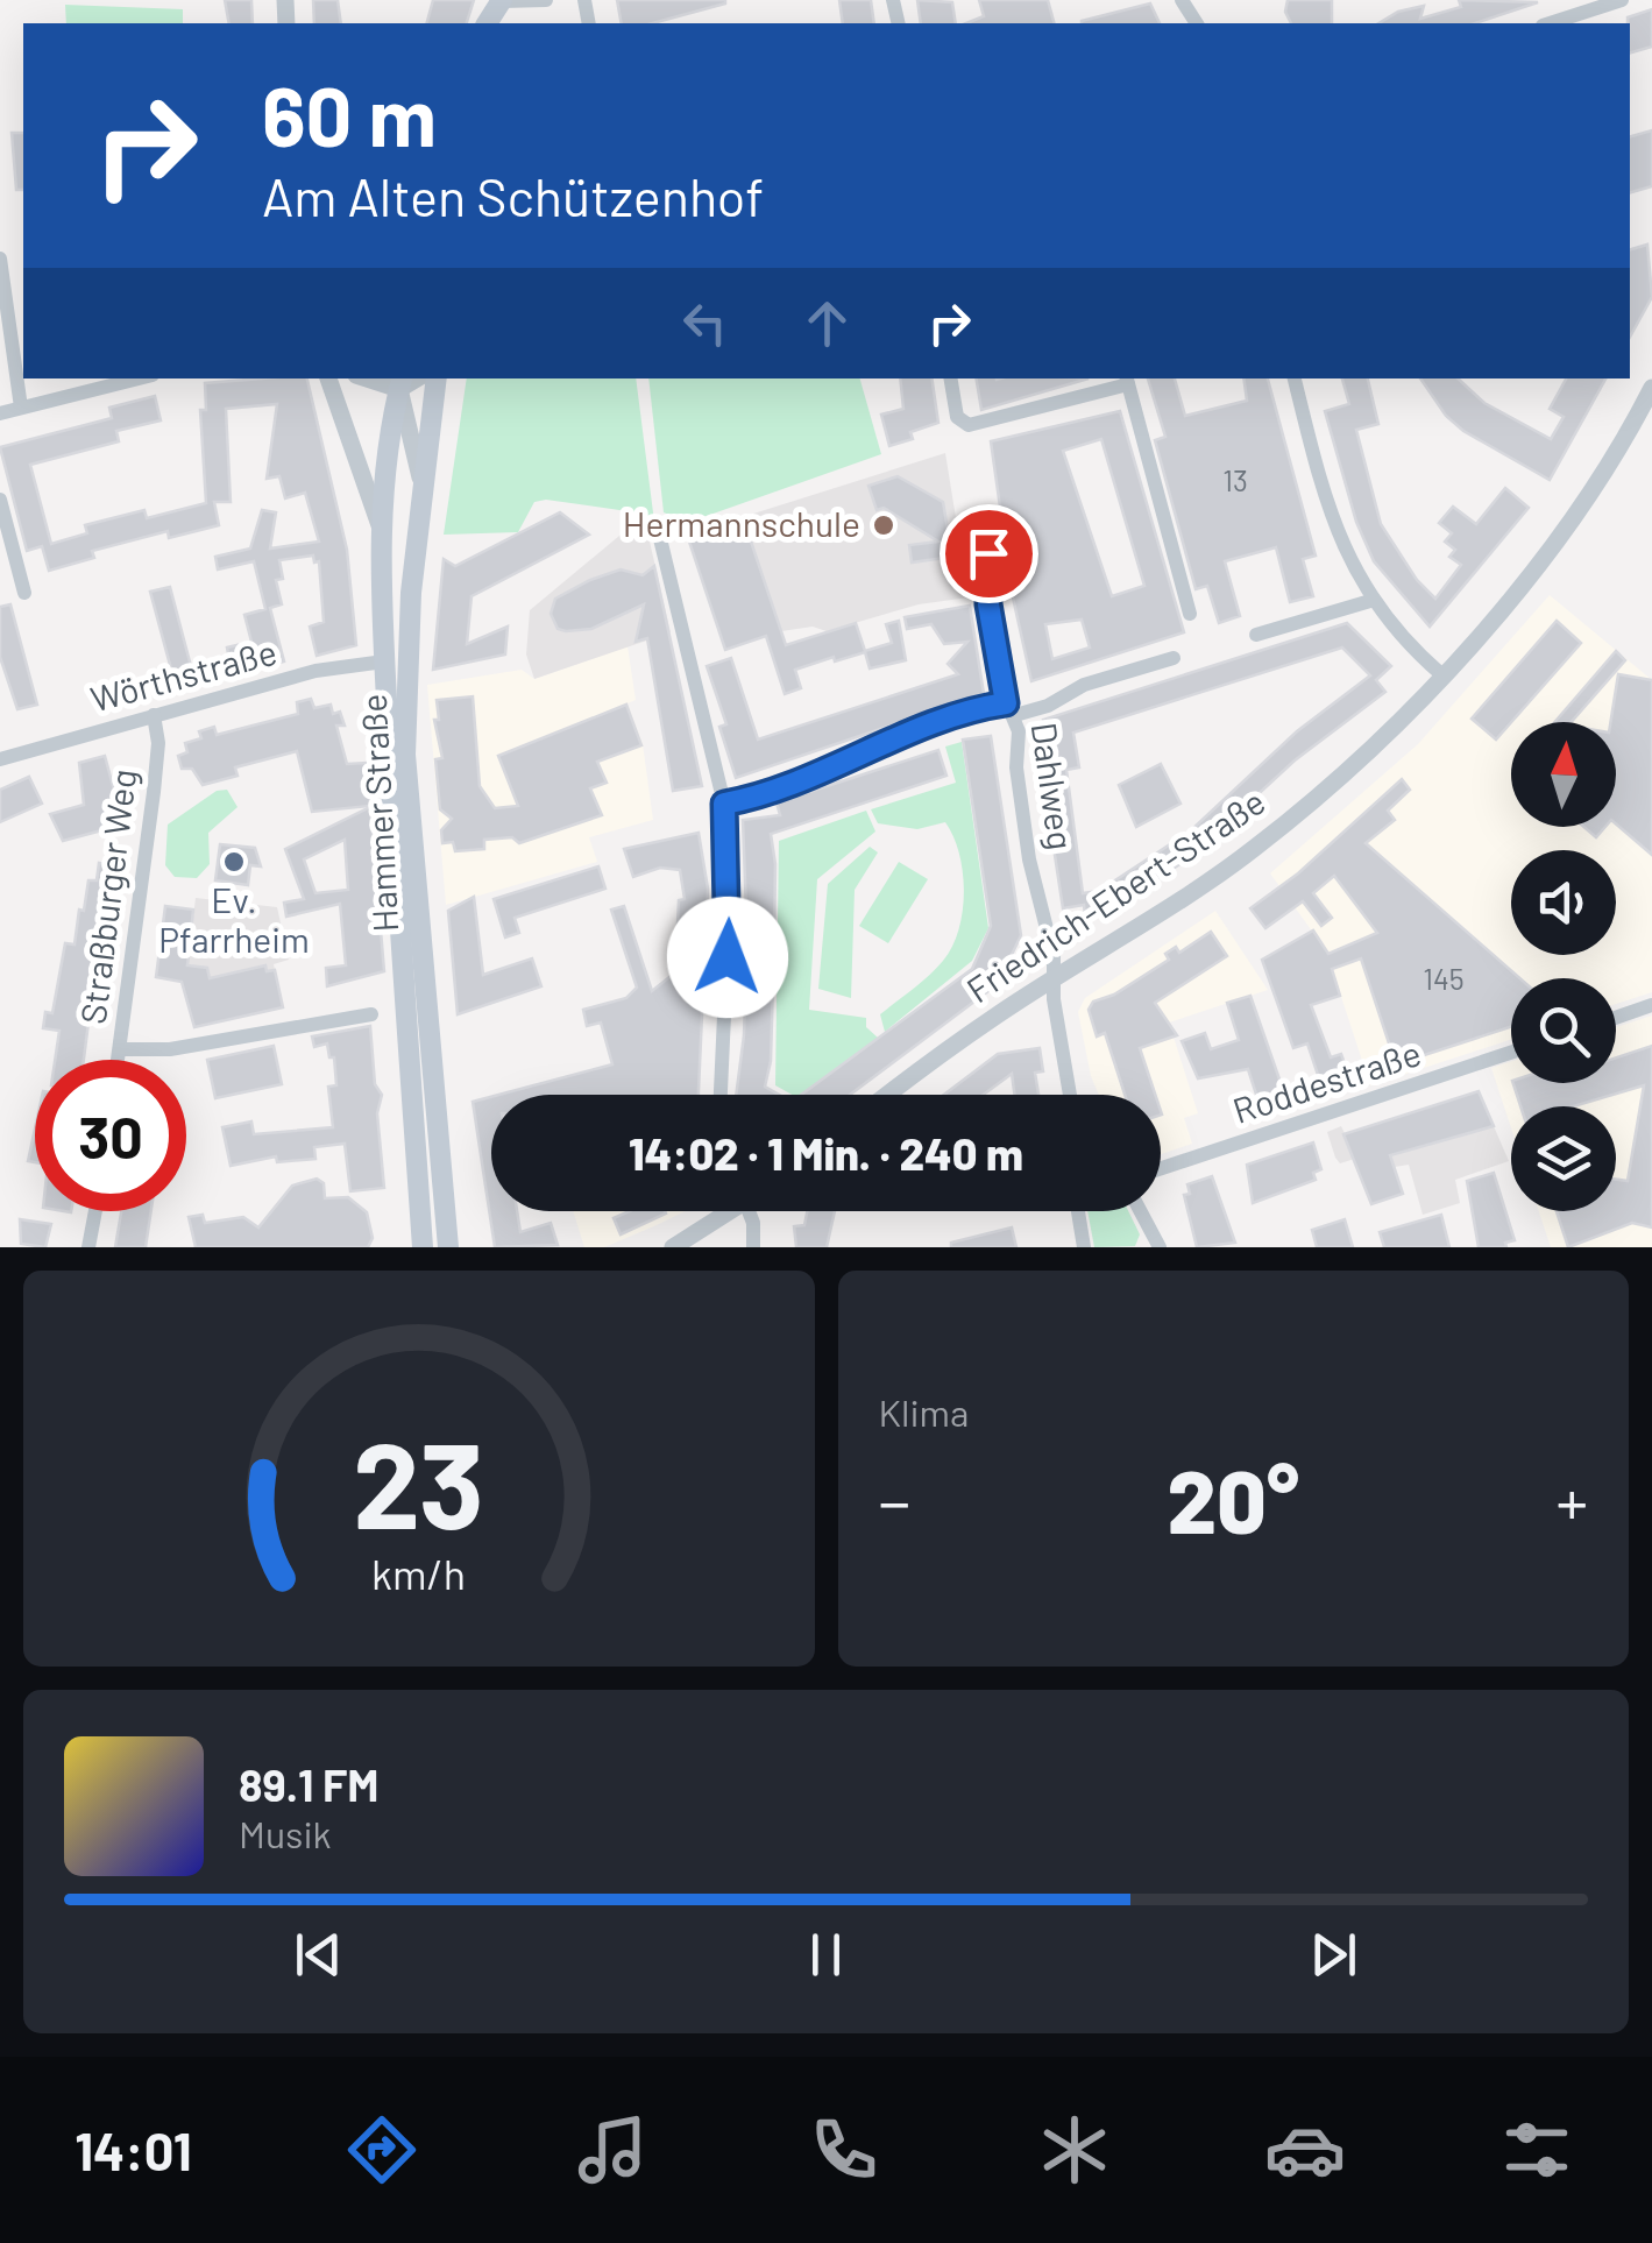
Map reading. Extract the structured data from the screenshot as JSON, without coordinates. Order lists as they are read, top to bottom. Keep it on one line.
{"streets":{"main road":["Hammer Straße"],"street":["Wörthstraße","Dahlweg","Straßburger Weg","Friedrich-Ebert-Straße","Roddestraße"]},"crossings":[["Wörthstraße","Hammer Straße"],["Wörthstraße","Straßburger Weg"],["Dahlweg","Friedrich-Ebert-Straße"]],"places":["Hermannschule","Ev. Pfarrheim"],"house_numbers":["13","145"],"north":"top","page":{"turn":["60 m","Am Alten Schützenhof"],"limit":"30","trip":"14:02 · 1 Min. · 240 m","tile":"Klima","heat":["−","20°","+"],"song":["89.1 FM","Musik"],"tabs":"14:01","gauge":["23","km/h"]}}
